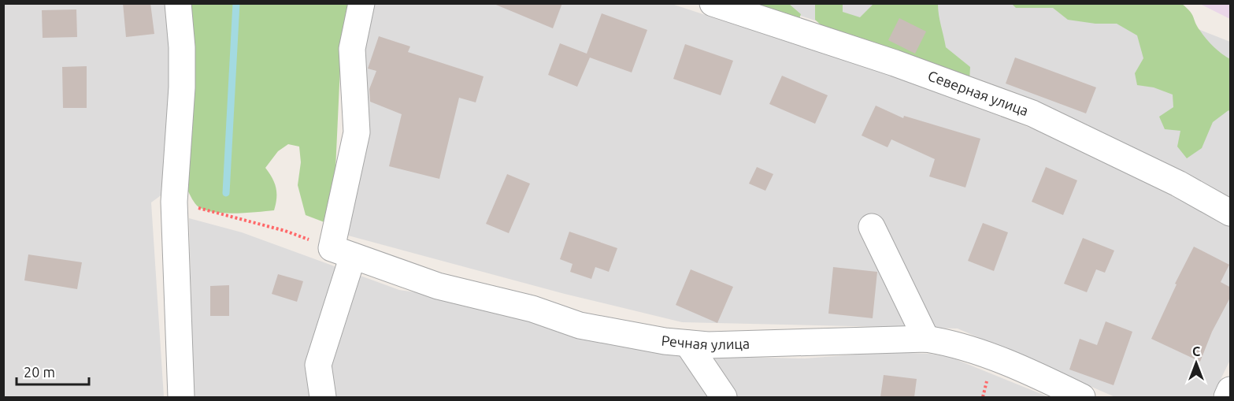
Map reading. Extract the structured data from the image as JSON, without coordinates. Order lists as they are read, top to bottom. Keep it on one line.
{"streets":{"street":["Северная улица","Речная улица"]},"scale_bar":"20 m","north":"top"}
